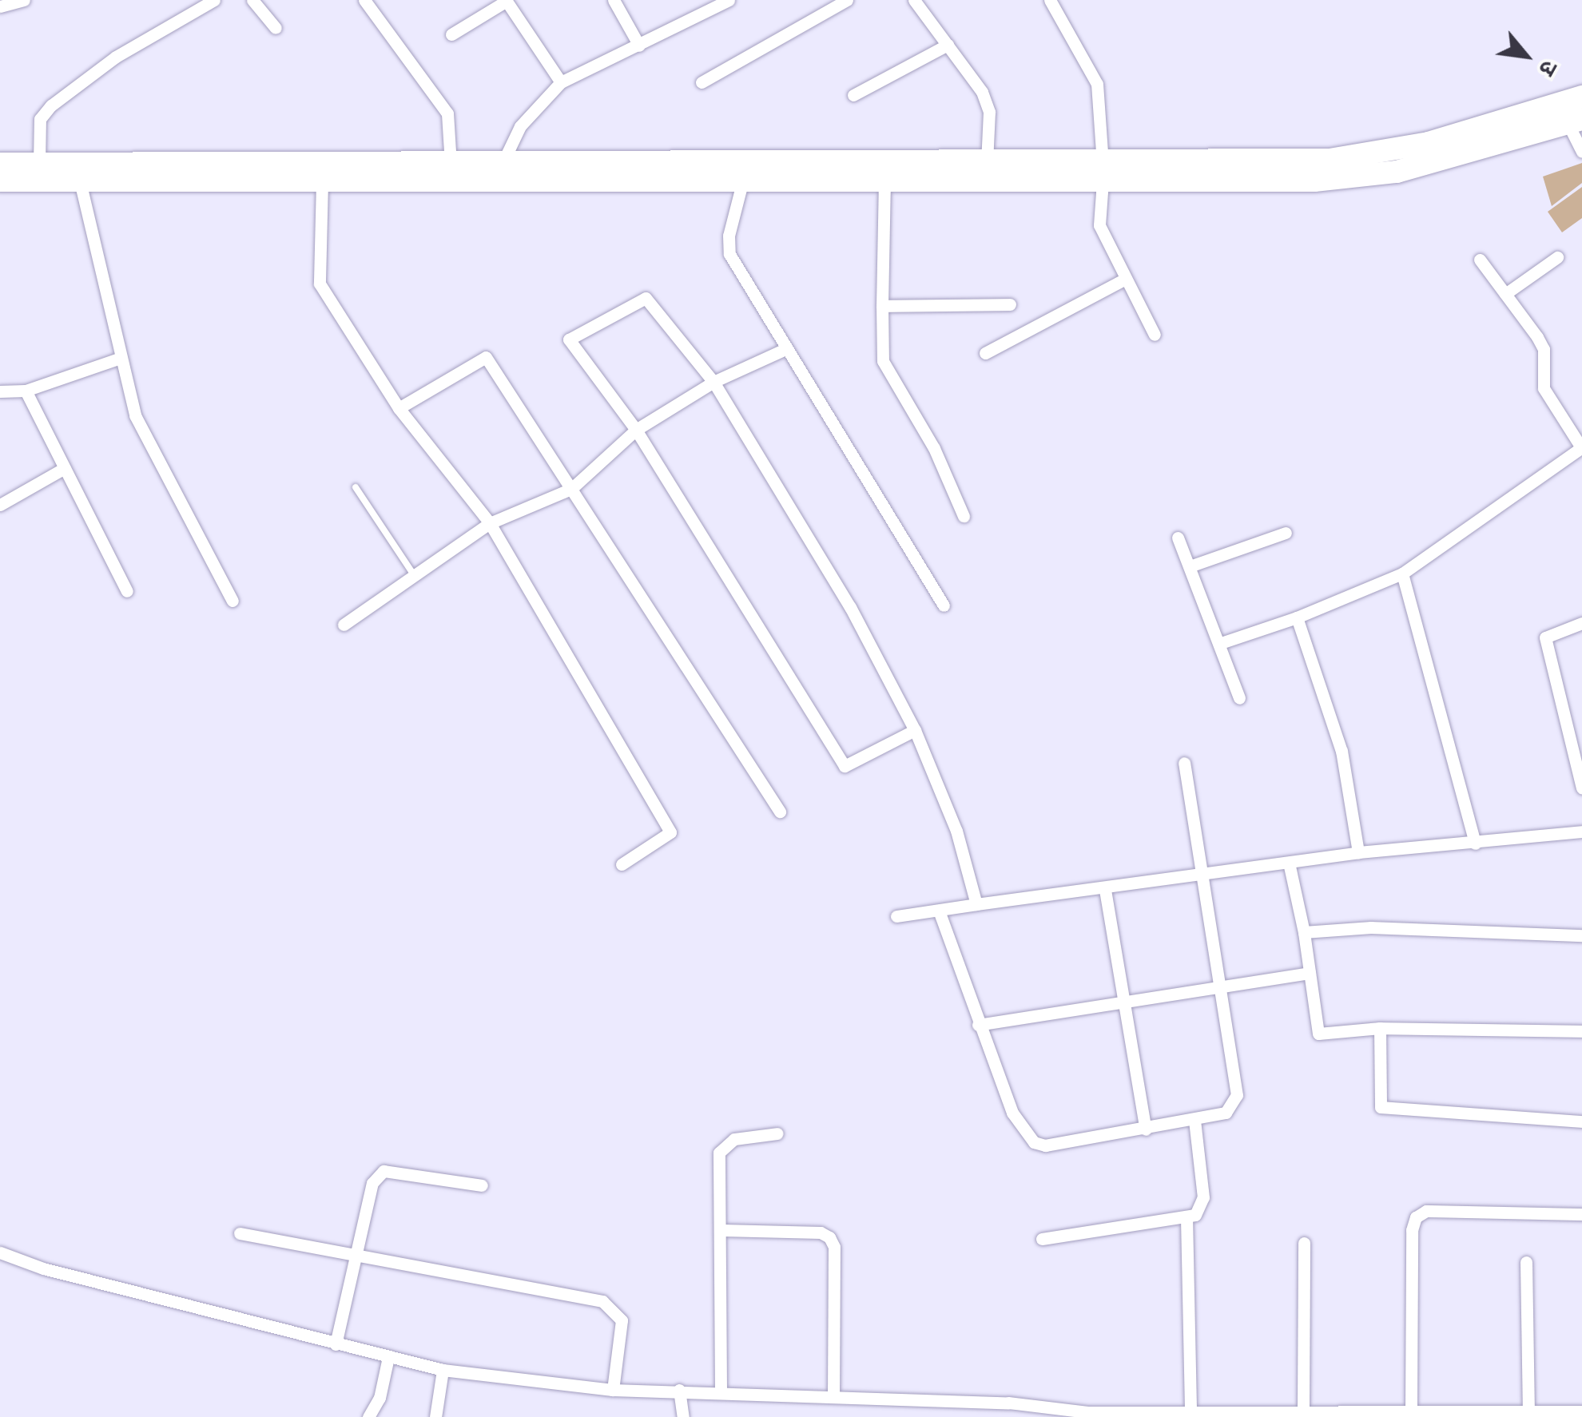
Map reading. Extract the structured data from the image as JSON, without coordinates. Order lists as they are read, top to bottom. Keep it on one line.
{"north":"bottom right"}
